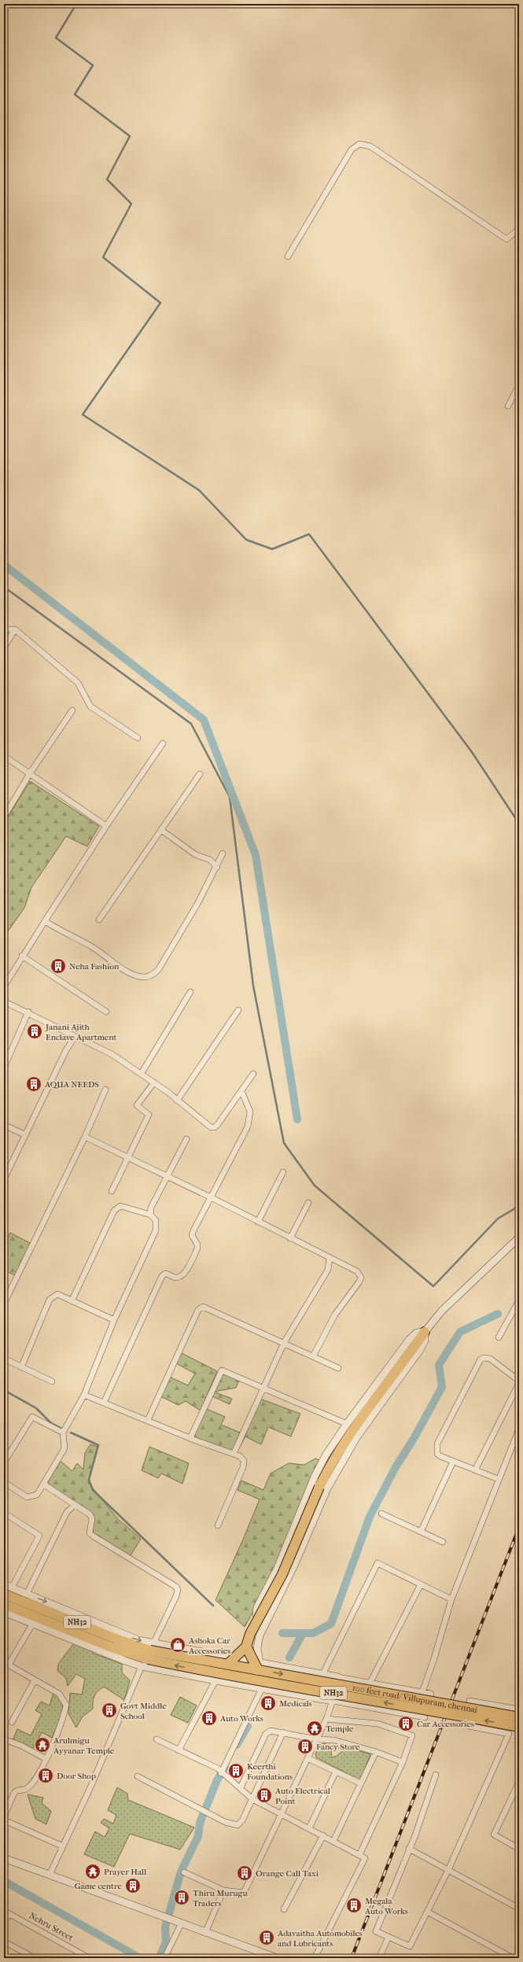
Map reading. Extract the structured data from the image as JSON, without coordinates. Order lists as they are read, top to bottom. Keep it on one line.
{"streets":{"highway":["NH32","100 feet road/ Villupuram, chennai"],"street":["Nehru Street"]},"places":{"building":["Neha Fashion","Janani Ajith Enclave Apartment","AQUA NEEDS","Medicals","Govt Middle School","Auto Works","Car Accessories","Fancy Store","Keerthi Foundations","Door Shop","Auto Electrical Point","Orange Call Taxi","Game centre","Thiru Murugu Traders","Megala Auto Works","Adavaitha Automobiles and Lubricants"],"shop":["Ashoka Car Accessories"],"temple":["Temple","Arulmigu Ayyanar Temple","Prayer Hall"]}}
